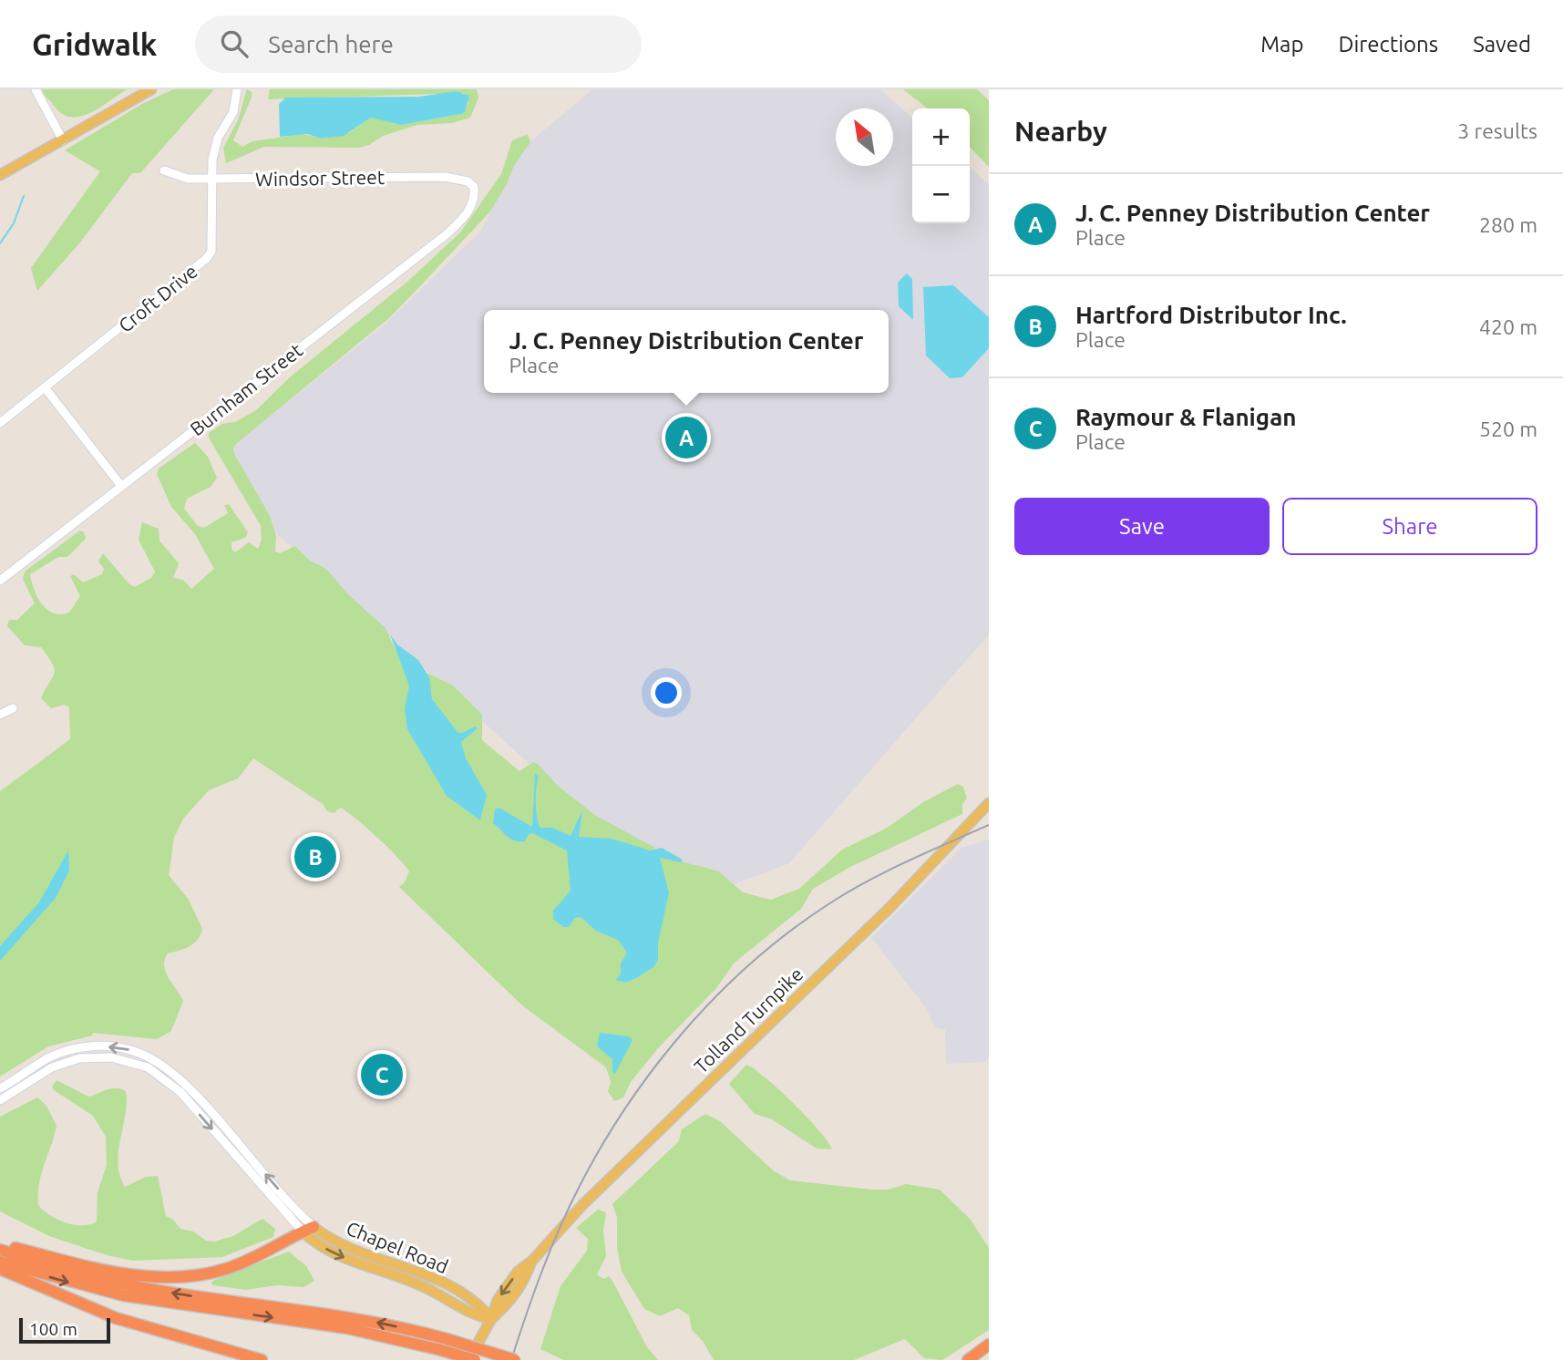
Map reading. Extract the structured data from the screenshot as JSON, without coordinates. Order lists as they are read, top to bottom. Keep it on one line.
{"streets":{"main road":["Tolland Turnpike","Chapel Road"],"street":["Windsor Street","Croft Drive","Burnham Street"]},"crossings":[["Windsor Street","Croft Drive"],["Windsor Street","Burnham Street"],["Tolland Turnpike","Chapel Road"]],"scale_bar":"100 m","north":"top left","page":{"header":"Gridwalk","search":"Search here","nav":["Map","Directions","Saved"],"heading":["Nearby","3 results"],"map_buttons":["+","−"],"list":[{"mark":"A","name":"J. C. Penney Distribution Center","note":"Place","value":"280 m"},{"mark":"B","name":"Hartford Distributor Inc.","note":"Place","value":"420 m"},{"mark":"C","name":"Raymour & Flanigan","note":"Place","value":"520 m"}],"popup":["J. C. Penney Distribution Center","Place"],"pins":["A","B","C"],"buttons":["Save","Share"],"scale":"100 m"}}
